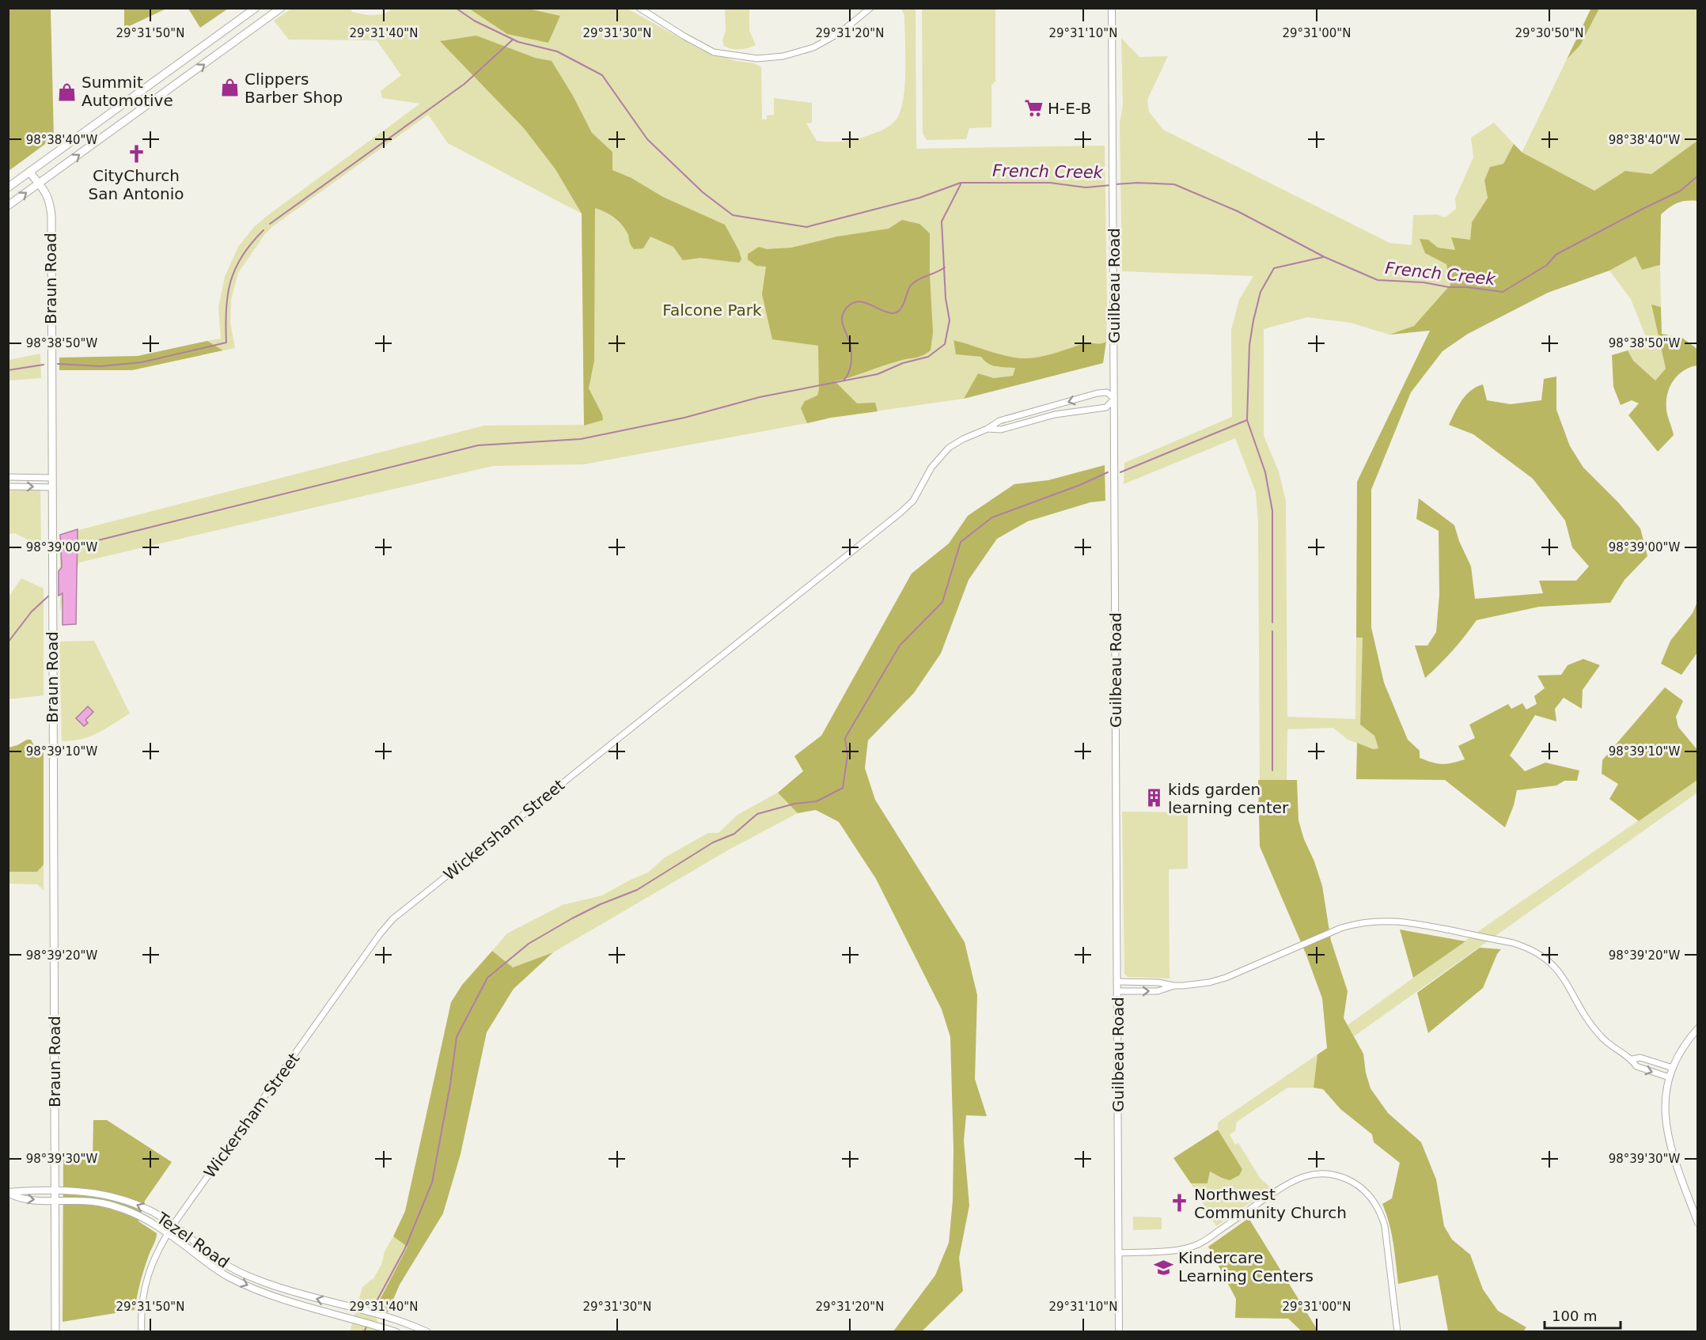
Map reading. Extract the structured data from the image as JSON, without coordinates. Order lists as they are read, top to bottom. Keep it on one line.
{"streets":{"main road":["Braun Road","Guilbeau Road","Tezel Road"],"street":["Wickersham Street"]},"crossings":[["Braun Road","Tezel Road"],["Guilbeau Road","Wickersham Street"],["Wickersham Street","Tezel Road"]],"water":["French Creek"],"parks":["Falcone Park"],"places":{"shop":["Clippers Barber Shop","Summit Automotive"],"supermarket":["H-E-B"],"church":["CityChurch San Antonio","Northwest Community Church"],"building":["kids garden learning center"],"school or university":["Kindercare Learning Centers"]},"scale_bar":"100 m","coordinates":["29°31'50\"N","29°31'40\"N","29°31'30\"N","29°31'20\"N","29°31'10\"N","29°31'00\"N","29°30'50\"N","98°38'40\"W","98°38'50\"W","98°39'00\"W","98°39'10\"W","98°39'20\"W","98°39'30\"W"]}
